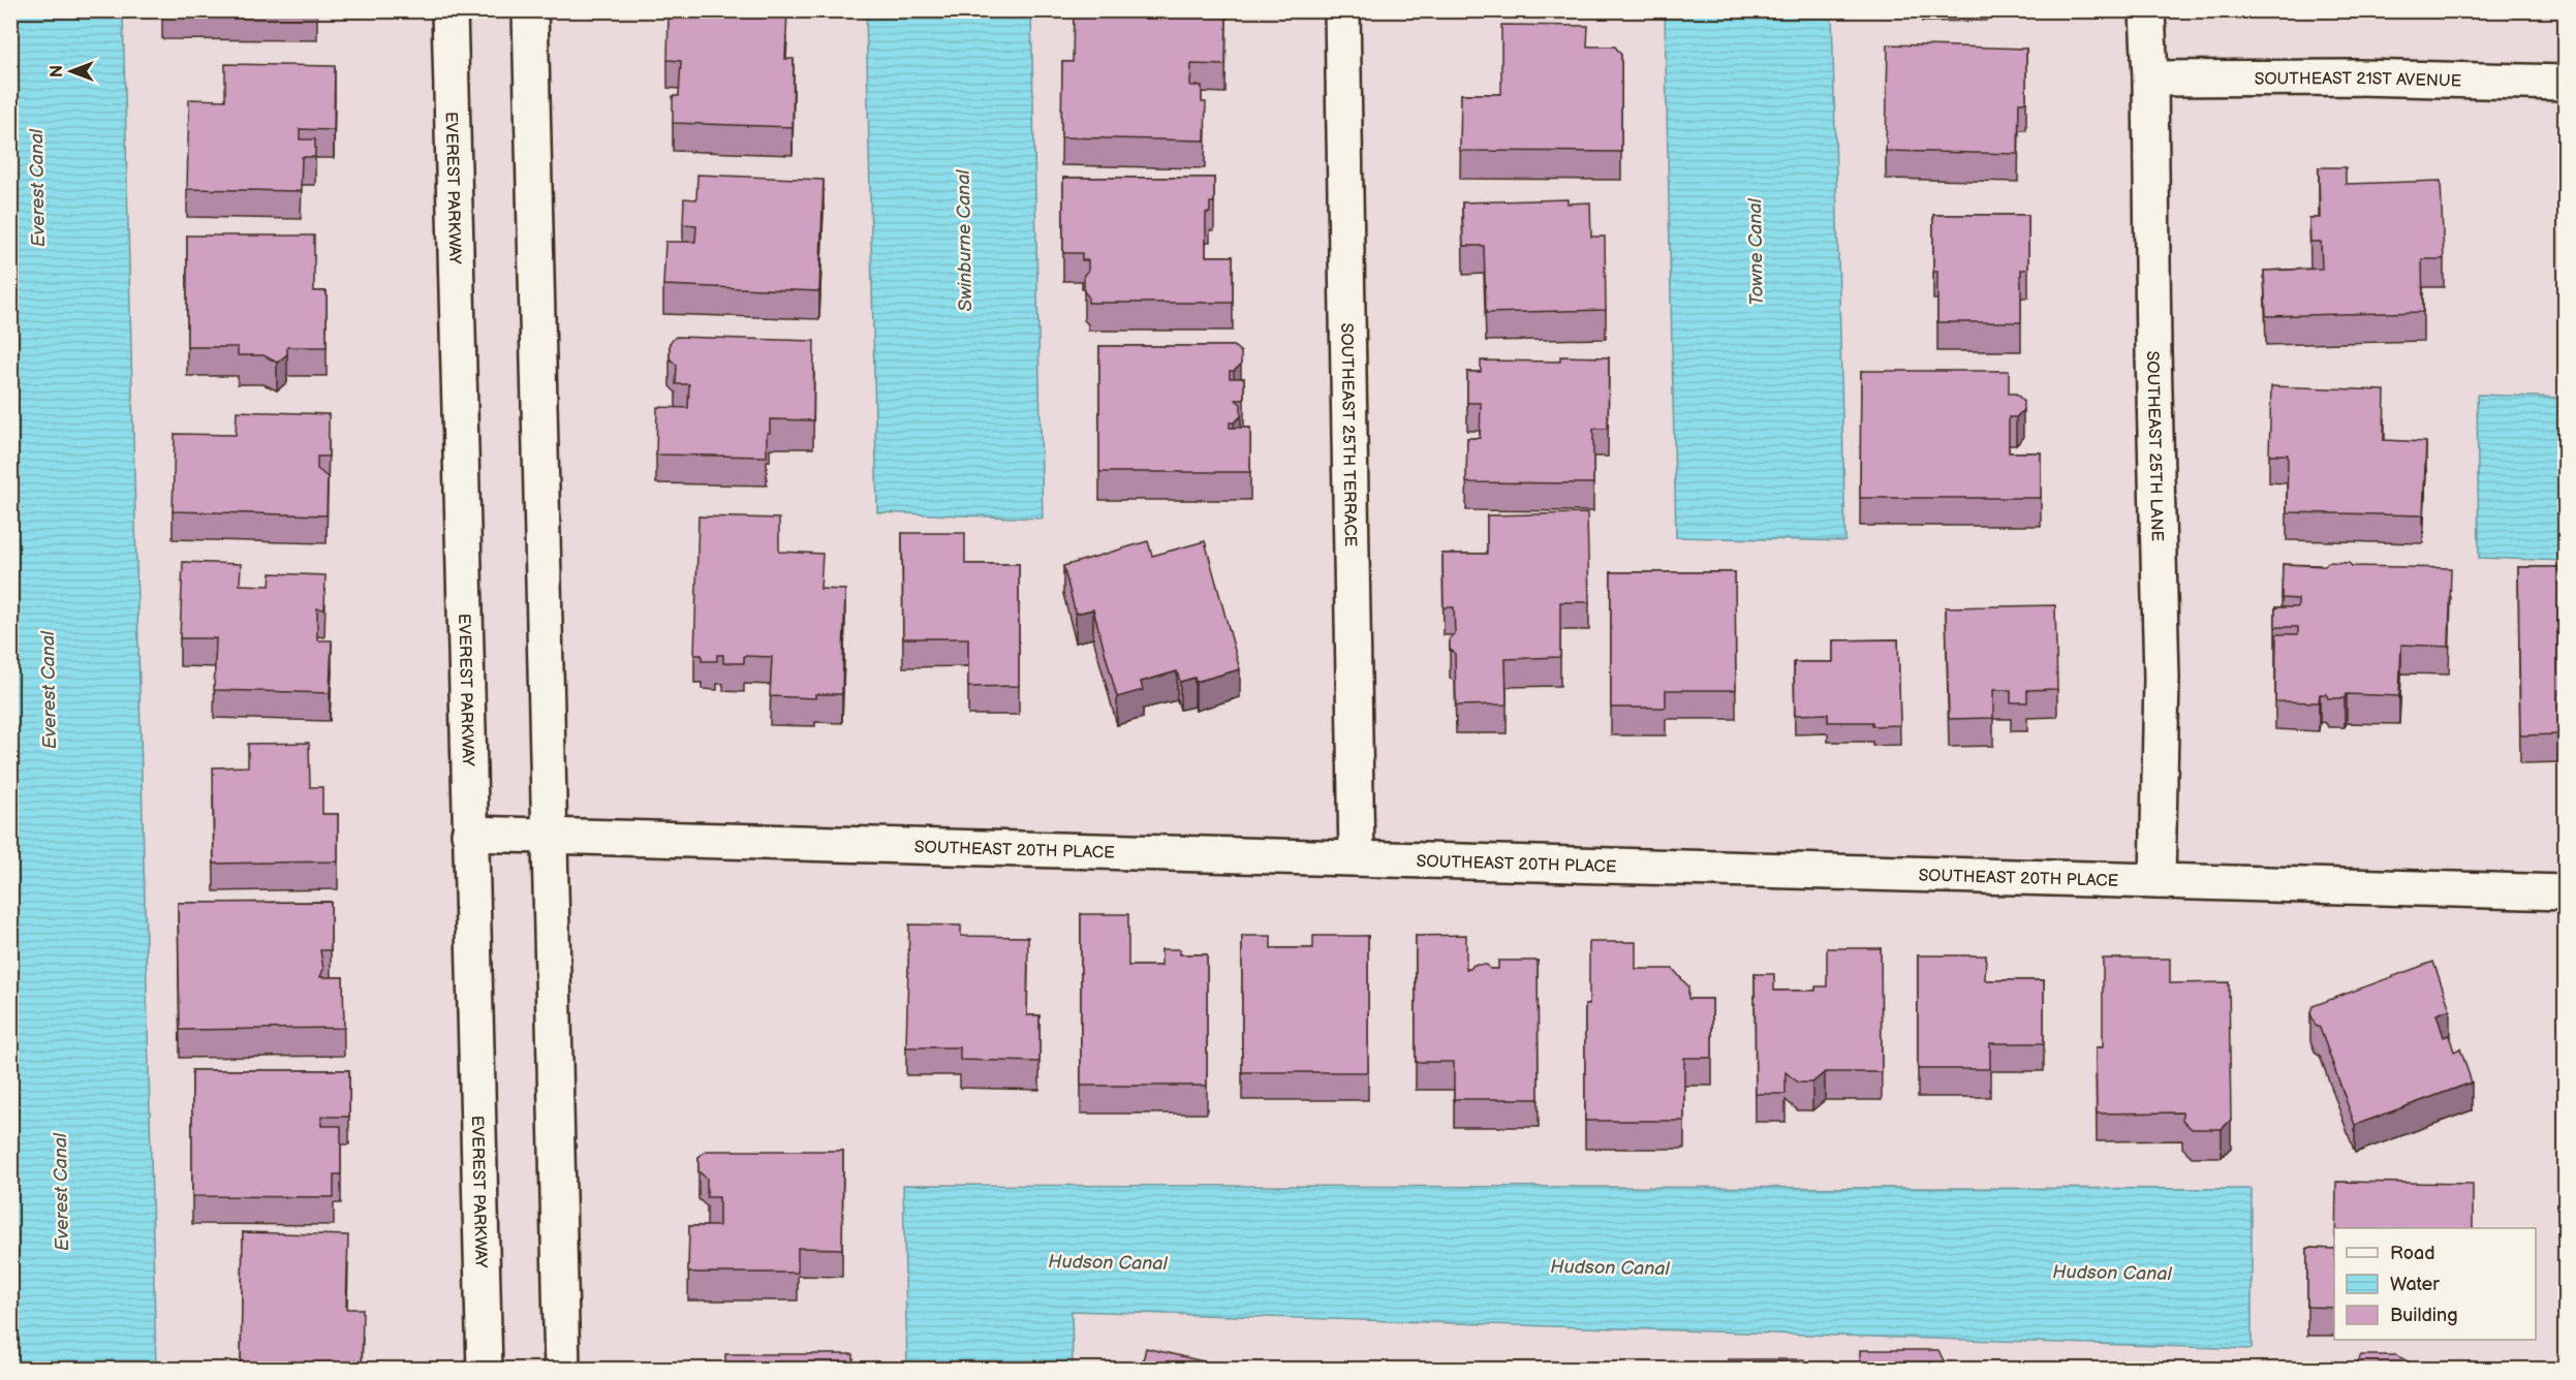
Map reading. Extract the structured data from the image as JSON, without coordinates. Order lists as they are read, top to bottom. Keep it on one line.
{"streets":{"street":["SOUTHEAST 21ST AVENUE","EVEREST PARKWAY","SOUTHEAST 25TH TERRACE","SOUTHEAST 25TH LANE","SOUTHEAST 20TH PLACE"]},"crossings":[["SOUTHEAST 21ST AVENUE","SOUTHEAST 25TH LANE"],["EVEREST PARKWAY","SOUTHEAST 20TH PLACE"],["SOUTHEAST 25TH TERRACE","SOUTHEAST 20TH PLACE"],["SOUTHEAST 25TH LANE","SOUTHEAST 20TH PLACE"]],"water":["Everest Canal","Swinburne Canal","Towne Canal","Hudson Canal"],"legend":["Road","Water","Building"],"north":"left"}
